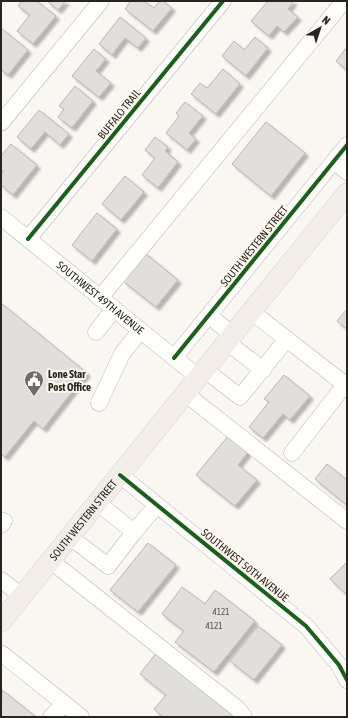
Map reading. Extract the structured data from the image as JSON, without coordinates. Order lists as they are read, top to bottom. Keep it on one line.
{"streets":{"main road":["SOUTH WESTERN STREET"],"street":["BUFFALO TRAIL","SOUTHWEST 49TH AVENUE","SOUTHWEST 50TH AVENUE"]},"crossings":[["BUFFALO TRAIL","SOUTHWEST 49TH AVENUE"],["SOUTH WESTERN STREET","SOUTHWEST 49TH AVENUE"],["SOUTH WESTERN STREET","SOUTHWEST 50TH AVENUE"]],"places":{"public building":["Lone Star Post Office"]},"house_numbers":["4121","4121"],"north":"top right"}
